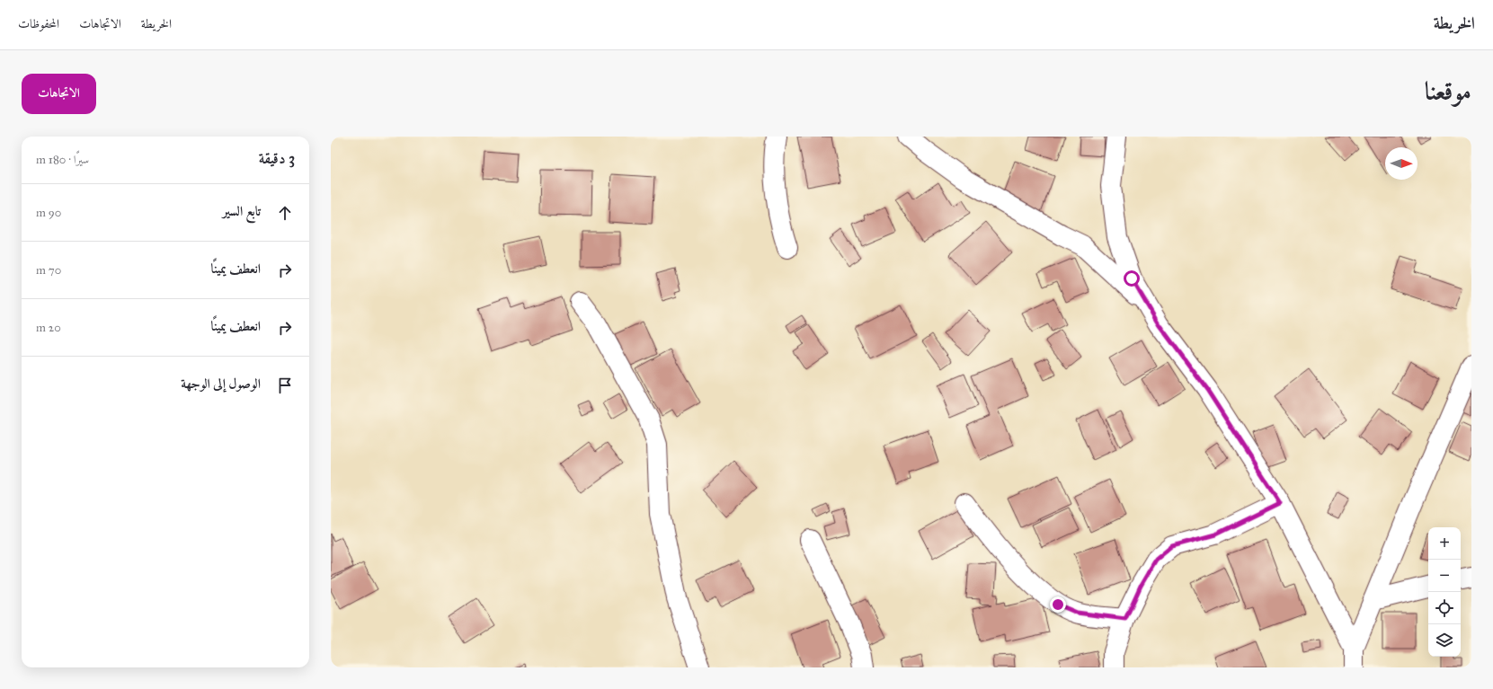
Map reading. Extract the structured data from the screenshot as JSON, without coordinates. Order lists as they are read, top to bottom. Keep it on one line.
{"north":"right","page":{"header":"الخريطة","nav":["الخريطة","الاتجاهات","المحفوظات"],"title":"موقعنا","buttons":"الاتجاهات","heading":["3 دقيقة","سيرًا · 180 m"],"list":[["تابع السير","90 m"],["انعطف يمينًا","70 m"],["انعطف يمينًا","20 m"],"الوصول إلى الوجهة"],"map_buttons":["+","−"]}}
